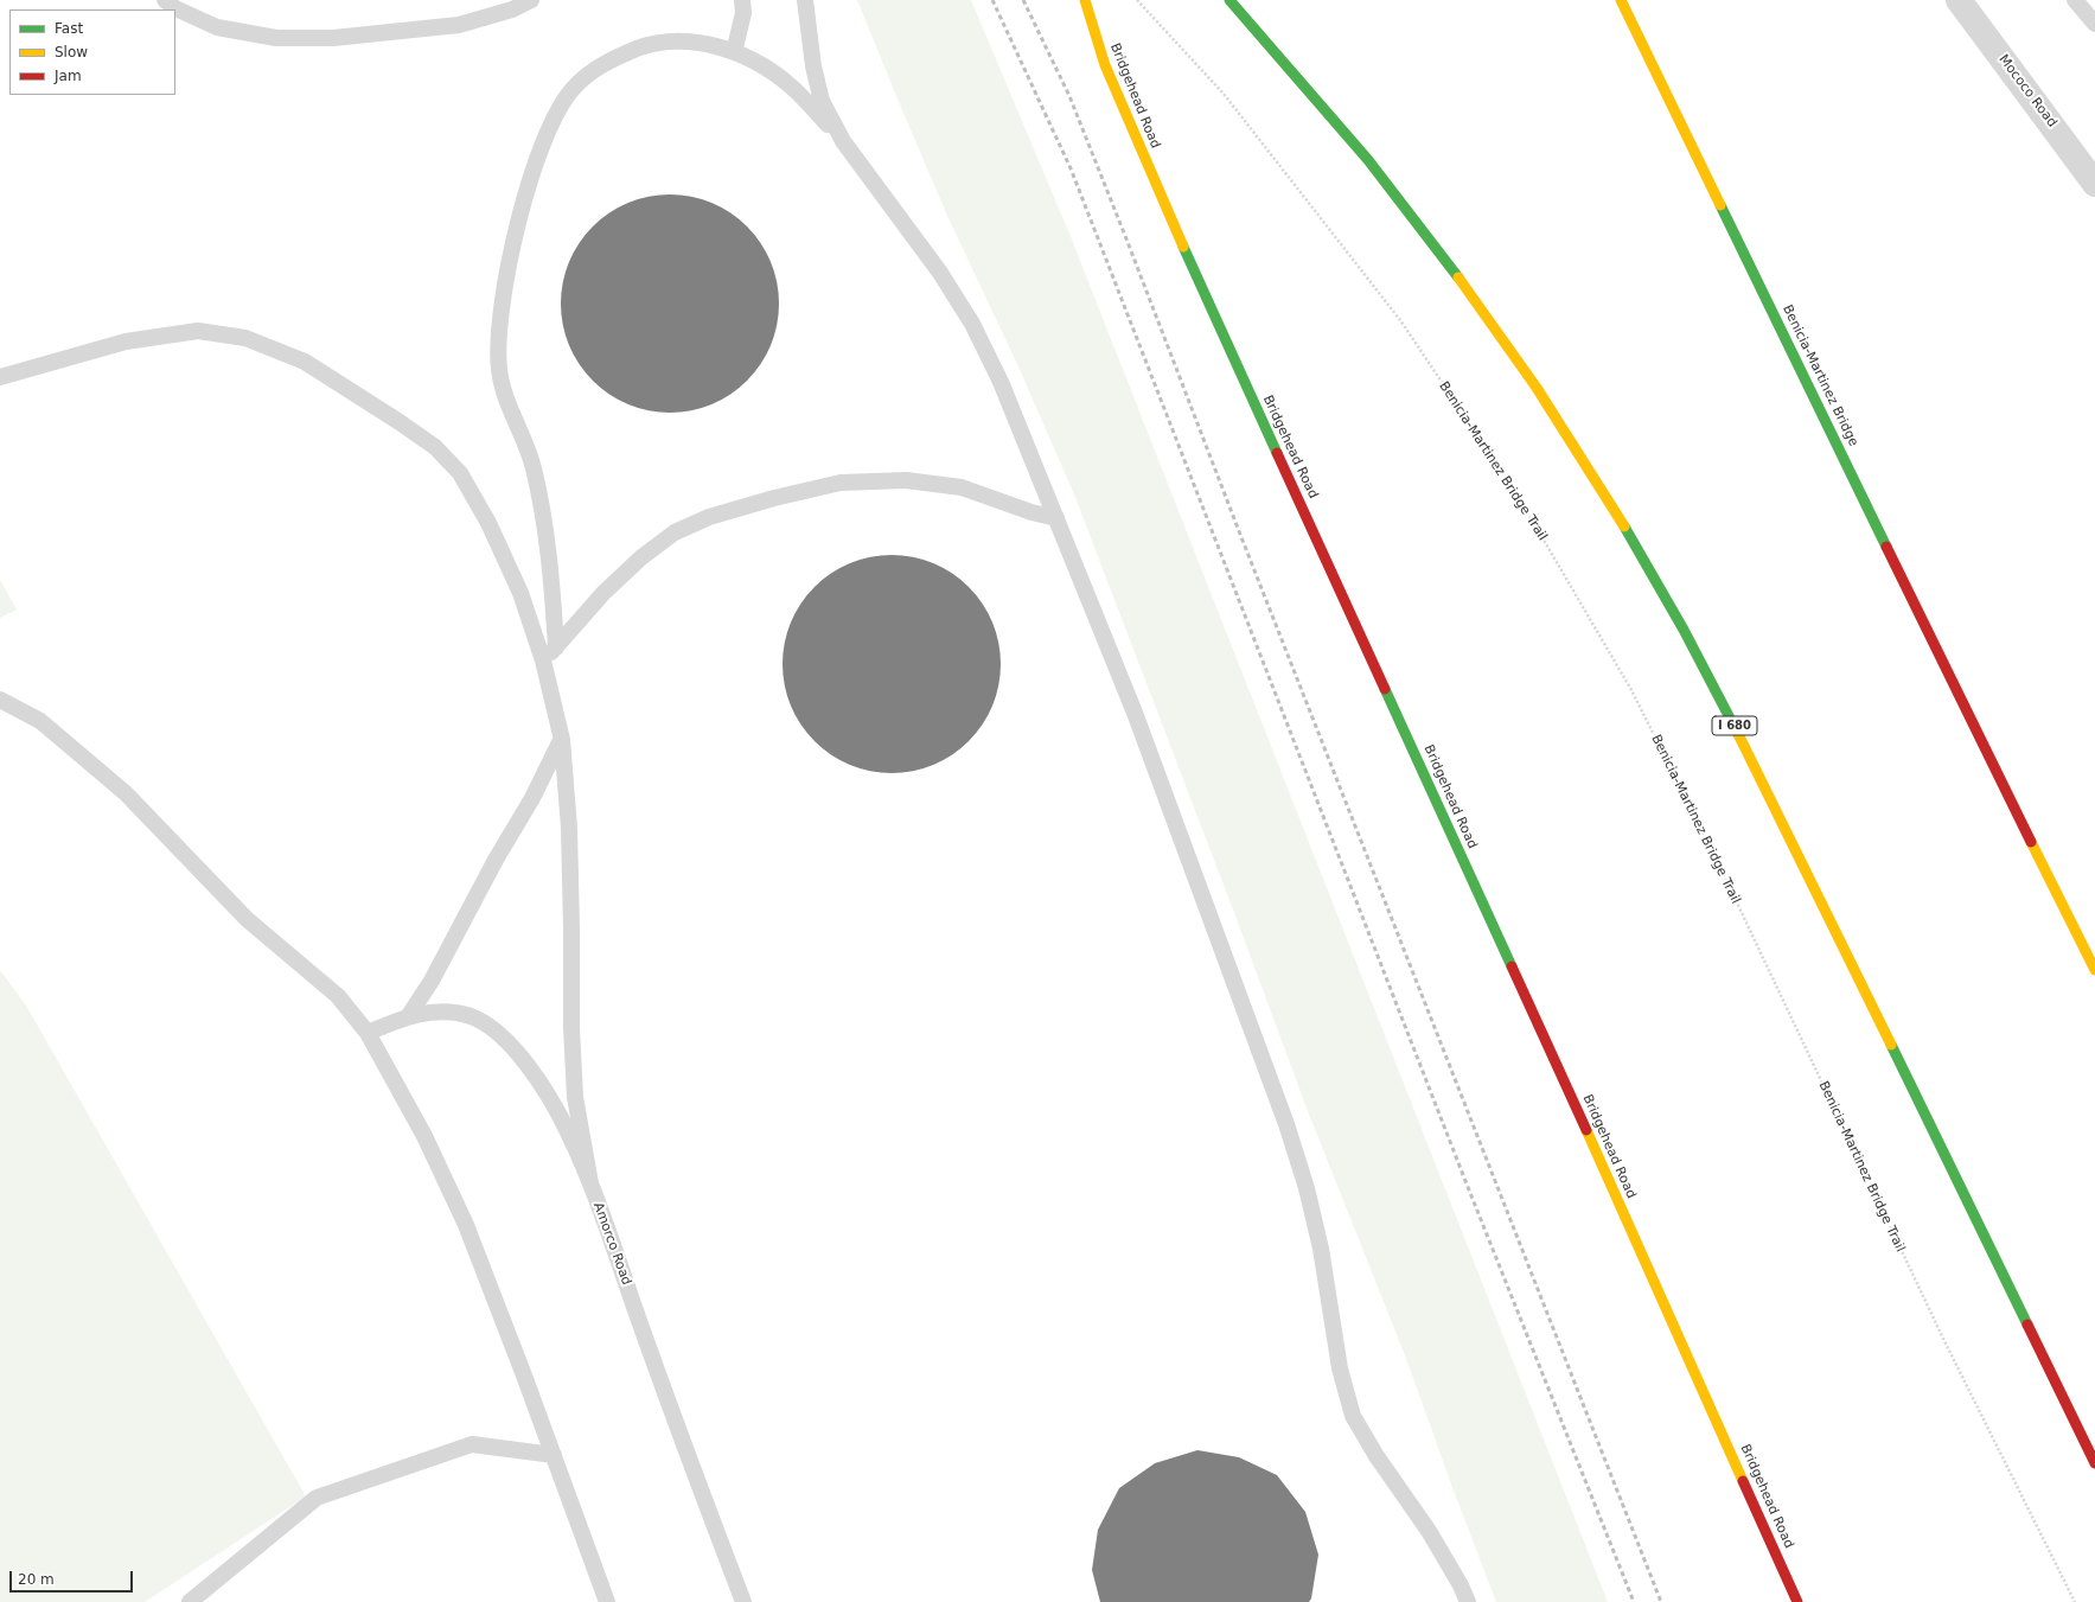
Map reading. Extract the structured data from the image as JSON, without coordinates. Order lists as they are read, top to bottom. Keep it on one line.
{"streets":{"main road":["Bridgehead Road","Benicia-Martinez Bridge","I 680"],"street":["Mococo Road"],"lane":["Amorco Road"],"path":["Benicia-Martinez Bridge Trail"]},"legend":["Fast","Slow","Jam"],"scale_bar":"20 m"}
